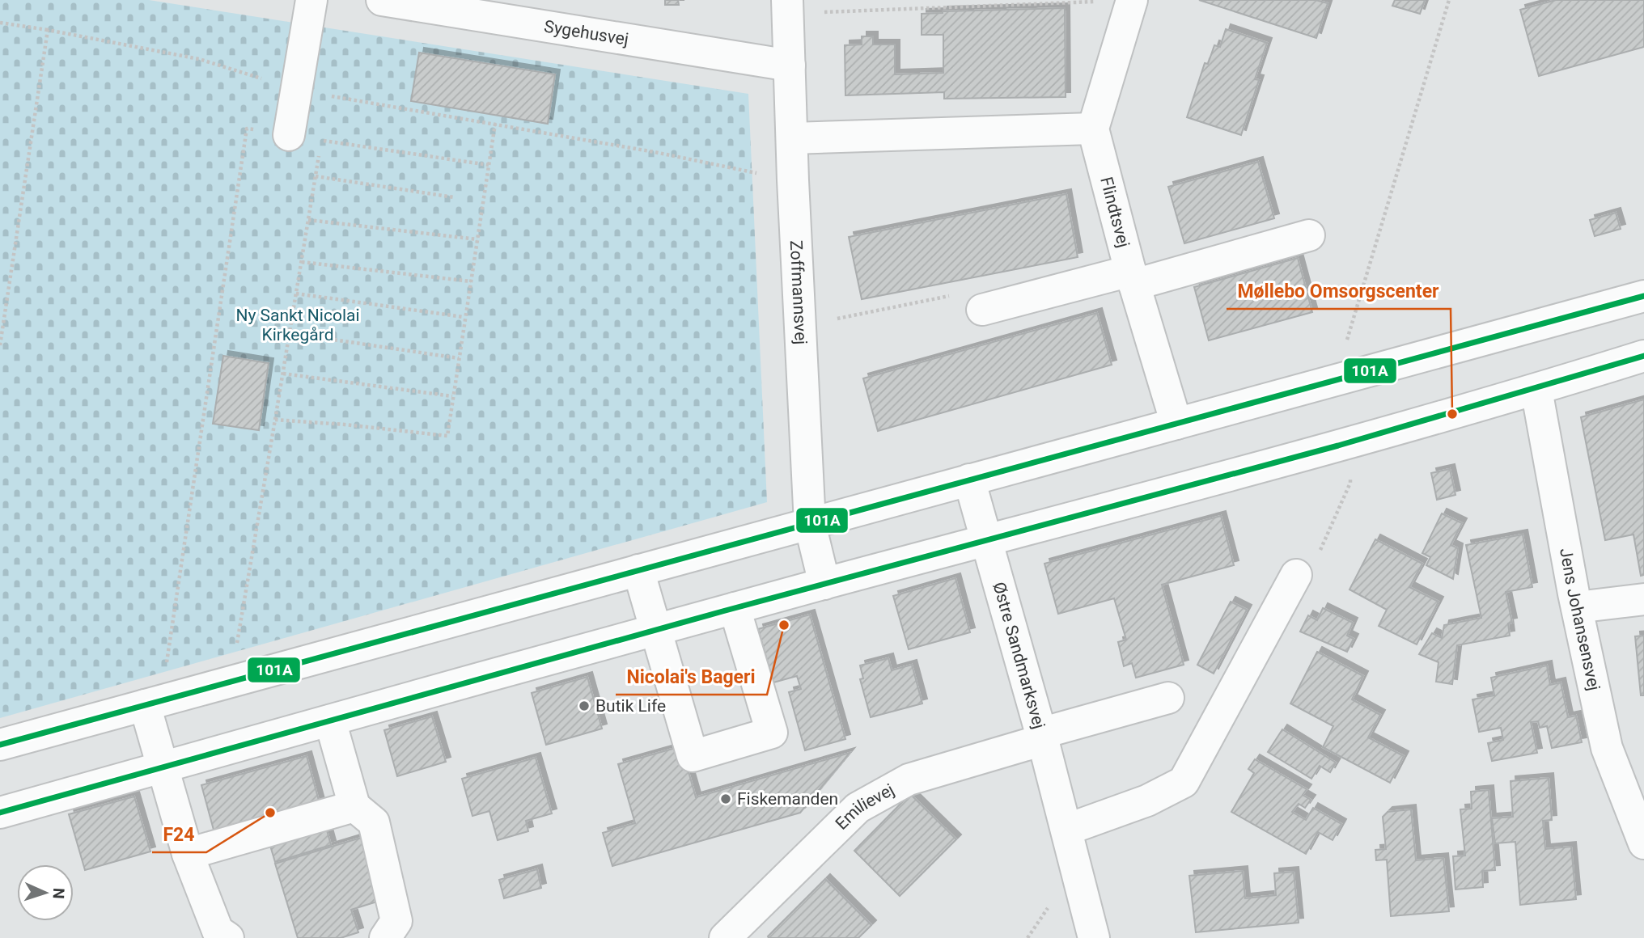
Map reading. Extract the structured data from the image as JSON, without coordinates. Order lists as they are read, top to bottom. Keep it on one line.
{"streets":{"street":["Sygehusvej","Flindtsvej","Zoffmannsvej","Jens Johansensvej","Østre Sandmarksvej","Emilievej"]},"crossings":[["Sygehusvej","Zoffmannsvej"],["Østre Sandmarksvej","Emilievej"]],"parks":["Ny Sankt Nicolai Kirkegård"],"places":["Møllebo Omsorgscenter","Nicolai's Bageri","Butik Life","Fiskemanden","F24"],"lines":["transit line 101A"],"north":"right"}
